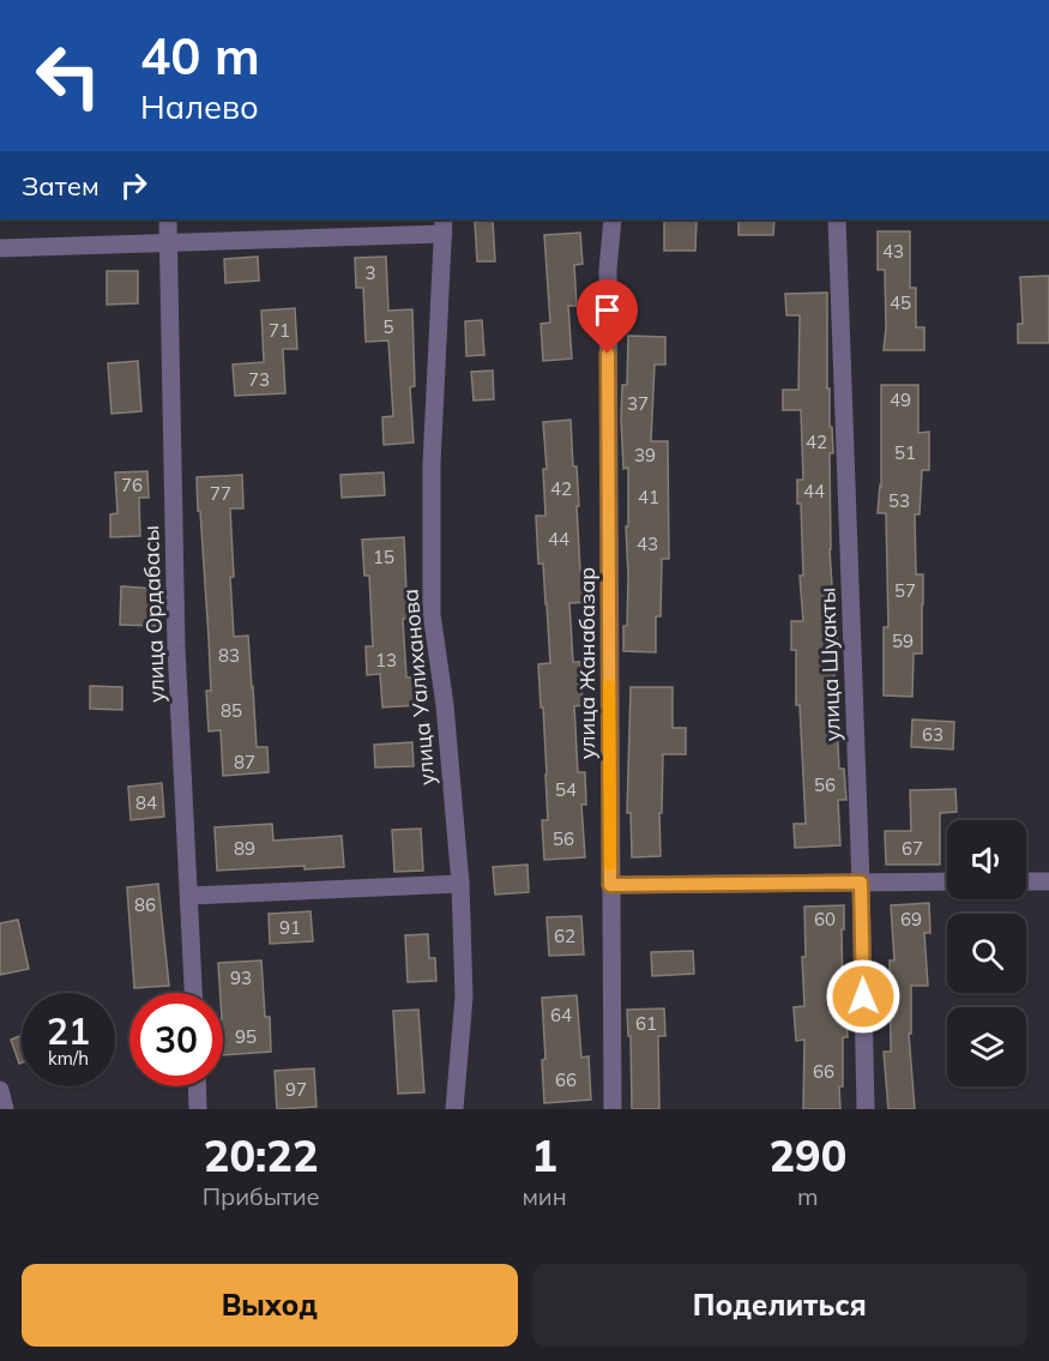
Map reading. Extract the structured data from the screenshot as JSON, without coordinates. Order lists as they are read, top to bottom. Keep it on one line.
{"streets":{"street":["улица Ордабасы","улица Жанабазар","улица Шуакты","улица Уалиханова"]},"house_numbers":["43","3","45","5","71","73","49","37","42","51","39","76","42","44","77","41","53","44","43","15","57","59","83","13","85","63","87","56","54","84","56","89","67","86","60","69","91","62","93","64","61","95","66","66","97"],"page":{"turn":["40 m","Налево"],"then":"Затем","speed":"21 km/h","limit":"30","eta":["20:22","Прибытие","1","мин","290","m"],"buttons":["Выход","Поделиться"]}}
